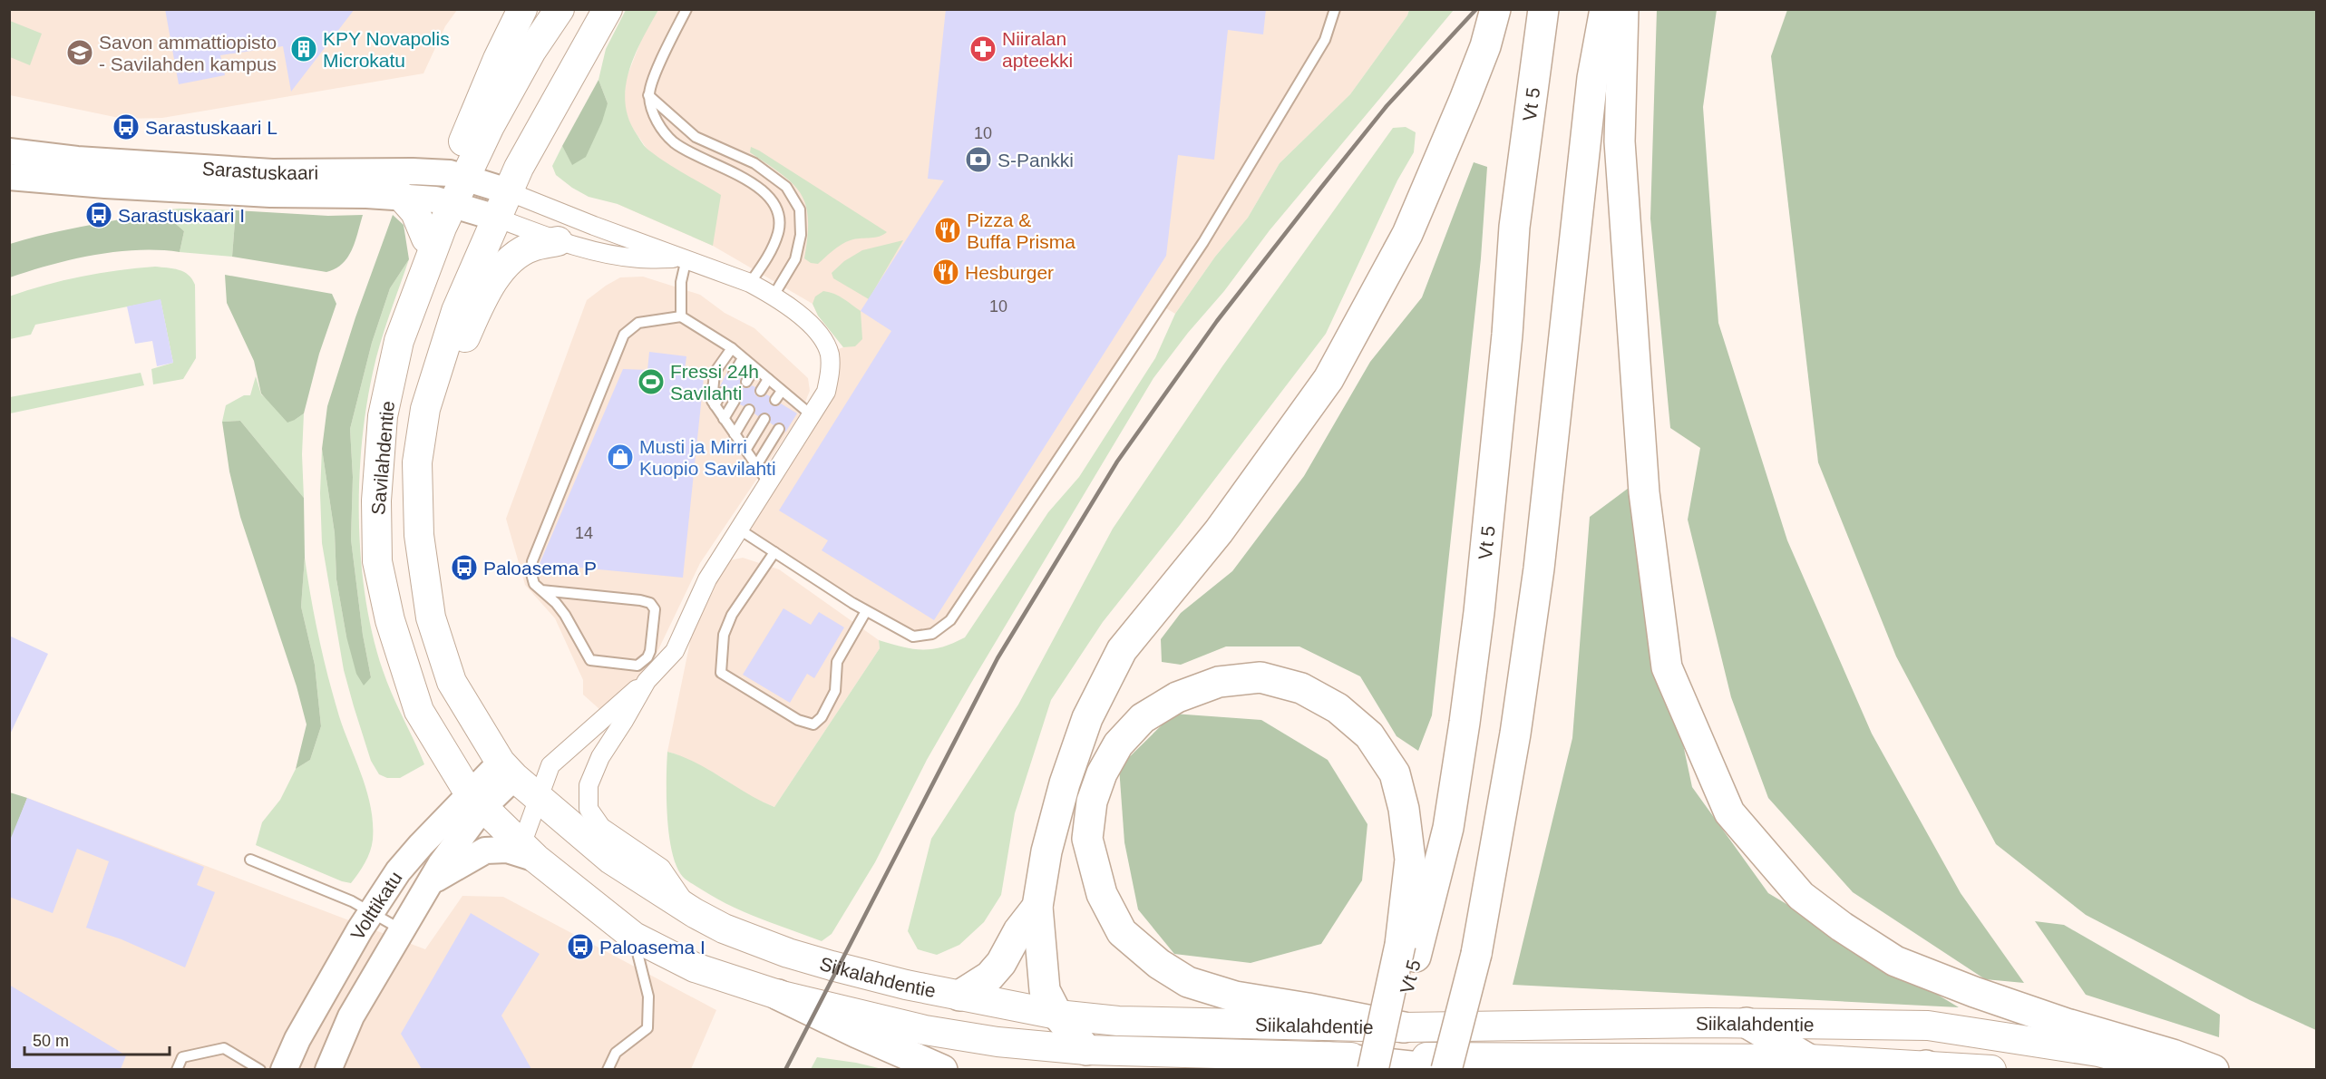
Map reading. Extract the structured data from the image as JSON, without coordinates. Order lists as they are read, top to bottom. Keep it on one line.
{"streets":{"highway":["Vt 5"],"main road":["Savilahdentie","Siikalahdentie"],"street":["Sarastuskaari","Volttikatu"]},"crossings":[["Sarastuskaari","Savilahdentie"],["Savilahdentie","Volttikatu"],["Savilahdentie","Siikalahdentie"],["Volttikatu","Siikalahdentie"]],"places":{"building":["KPY Novapolis Microkatu"],"pharmacy":["Niiralan apteekki"],"school or university":["Savon ammattiopisto - Savilahden kampus"],"bus stop":["Sarastuskaari L","Sarastuskaari I","Paloasema P","Paloasema I"],"bank":["S-Pankki"],"restaurant":["Pizza & Buffa Prisma","Hesburger"],"sports":["Fressi 24h Savilahti"],"shop":["Musti ja Mirri Kuopio Savilahti"]},"house_numbers":["10","10","14"],"scale_bar":"50 m"}
